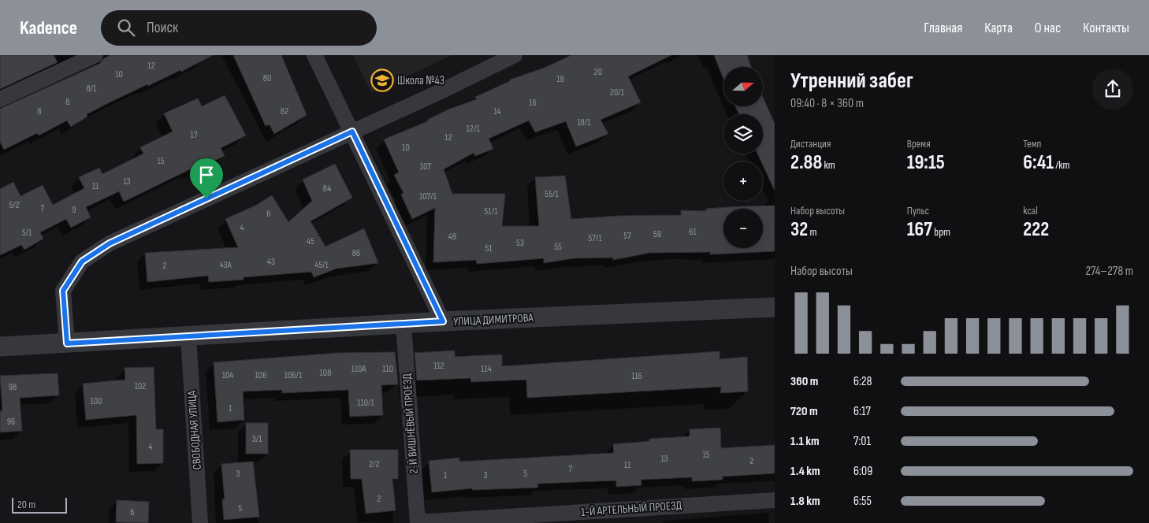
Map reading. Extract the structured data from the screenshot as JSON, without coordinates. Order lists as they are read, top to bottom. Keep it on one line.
{"streets":{"street":["УЛИЦА ДИМИТРОВА","2-Й ВИШНЁВЫЙ ПРОЕЗД","СВОБОДНАЯ УЛИЦА","1-Й АРТЕЛЬНЫЙ ПРОЕЗД"]},"crossings":[["УЛИЦА ДИМИТРОВА","2-Й ВИШНЁВЫЙ ПРОЕЗД"],["УЛИЦА ДИМИТРОВА","СВОБОДНАЯ УЛИЦА"],["2-Й ВИШНЁВЫЙ ПРОЕЗД","1-Й АРТЕЛЬНЫЙ ПРОЕЗД"]],"places":{"school or university":["Школа №43"]},"house_numbers":["12","20","10","80","18","8/1","20/1","8","16","8","82","14","18/1","12/1","17","12","10","15","107","13","11","84","55/1","107/1","5/2","7","9","51/1","6","4","61","5/1","59","57","49","57/1","45","53","55","51","86","43","43А","45/1","2","112","110А","110","114","108","104","106","106/1","116","102","98","100","110/1","1","96","3/1","4","15","13","2","2/2","11","7","3","5","1","3","2","5","6"],"scale_bar":"20 m","north":"right","page":{"header":"Kadence","search":"Поиск","nav":["Главная","Карта","О нас","Контакты"],"heading":["Утренний забег","09:40 · 8 × 360 m"],"map_buttons":["+","−"],"stats":[["Дистанция","2.88 km"],["Время","19:15"],["Темп","6:41 /km"],["Набор высоты","32 m"],["Пульс","167 bpm"],["kcal","222"]],"chart":["Набор высоты","274–278 m"],"list":[{"name":"360 m","note":"6:28"},{"name":"720 m","note":"6:17"},{"name":"1.1 km","note":"7:01"},{"name":"1.4 km","note":"6:09"},{"name":"1.8 km","note":"6:55"}],"scale":"20 m"}}
